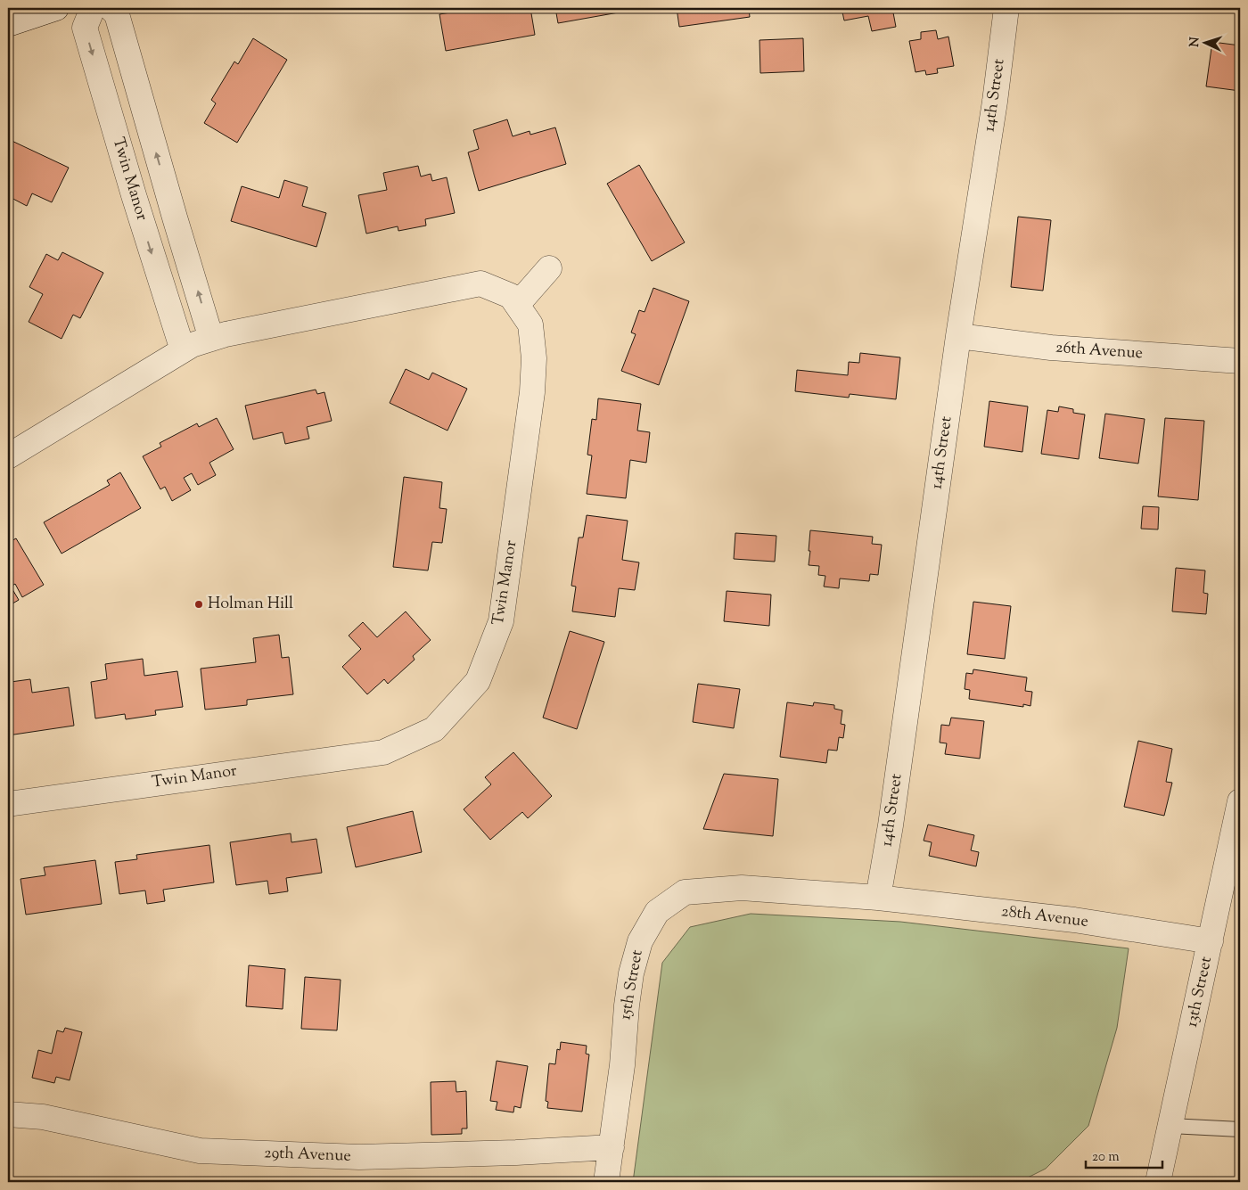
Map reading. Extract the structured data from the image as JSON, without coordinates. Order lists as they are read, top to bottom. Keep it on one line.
{"streets":{"street":["14th Street","Twin Manor","26th Avenue","28th Avenue","15th Street","13th Street","29th Avenue"]},"crossings":[["14th Street","26th Avenue"],["14th Street","28th Avenue"],["14th Street","15th Street"],["28th Avenue","15th Street"],["28th Avenue","13th Street"],["15th Street","29th Avenue"]],"places":["Holman Hill"],"scale_bar":"20 m","north":"left"}
